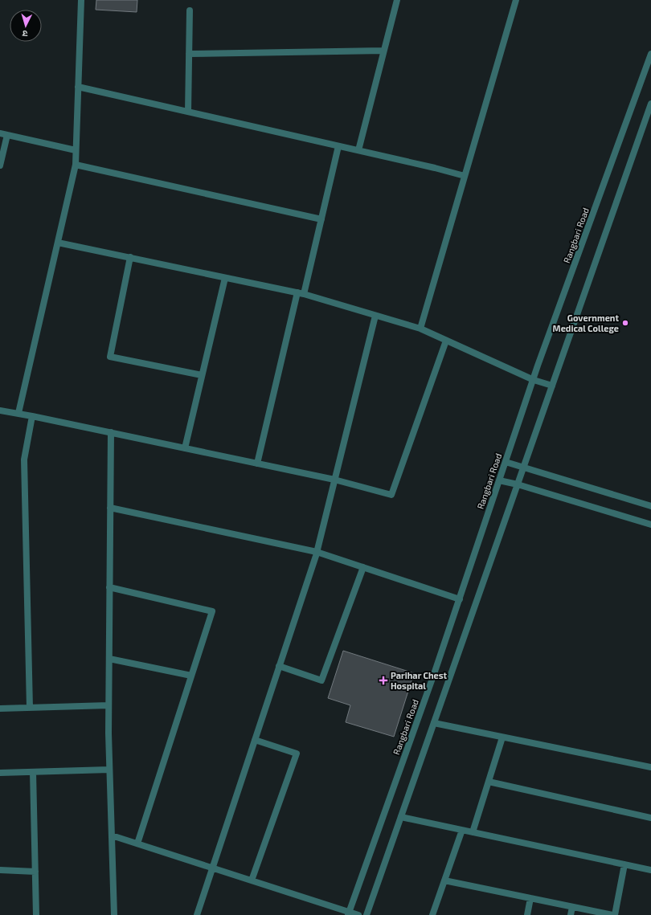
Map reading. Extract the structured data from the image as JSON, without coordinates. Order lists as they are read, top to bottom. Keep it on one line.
{"streets":{"street":["Rangbari Road"]},"places":{"other":["Government Medical College"],"health":["Parihar Chest Hospital"]},"north":"bottom"}
